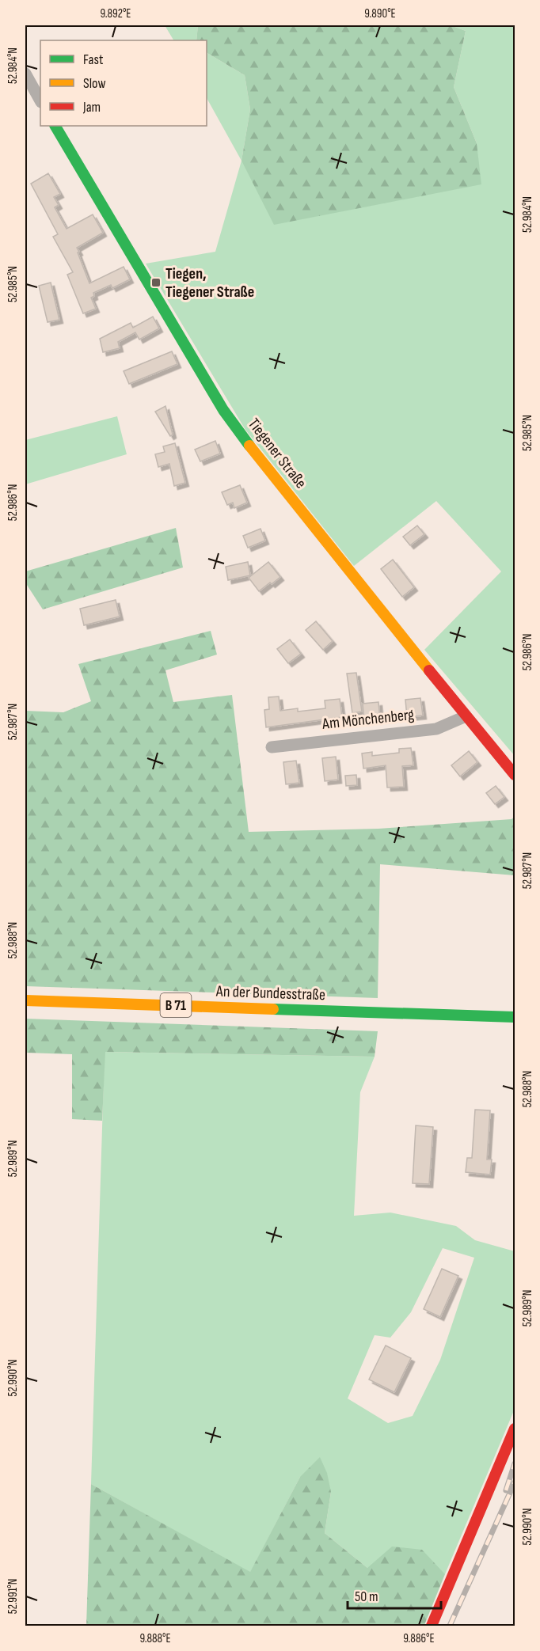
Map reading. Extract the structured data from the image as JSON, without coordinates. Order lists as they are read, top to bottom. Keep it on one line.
{"streets":{"street":["Tiegener Straße","Am Mönchenberg","An der Bundesstraße","B 71"]},"crossings":[["Tiegener Straße","Am Mönchenberg"]],"places":{"transit":["Tiegen, Tiegener Straße"]},"legend":["Fast","Slow","Jam"],"scale_bar":"50 m","coordinates":["9.892°E","9.890°E","52.984°N","52.985°N","52.986°N","52.987°N","52.988°N","52.989°N","52.990°N","52.991°N","9.888°E","9.886°E"]}
